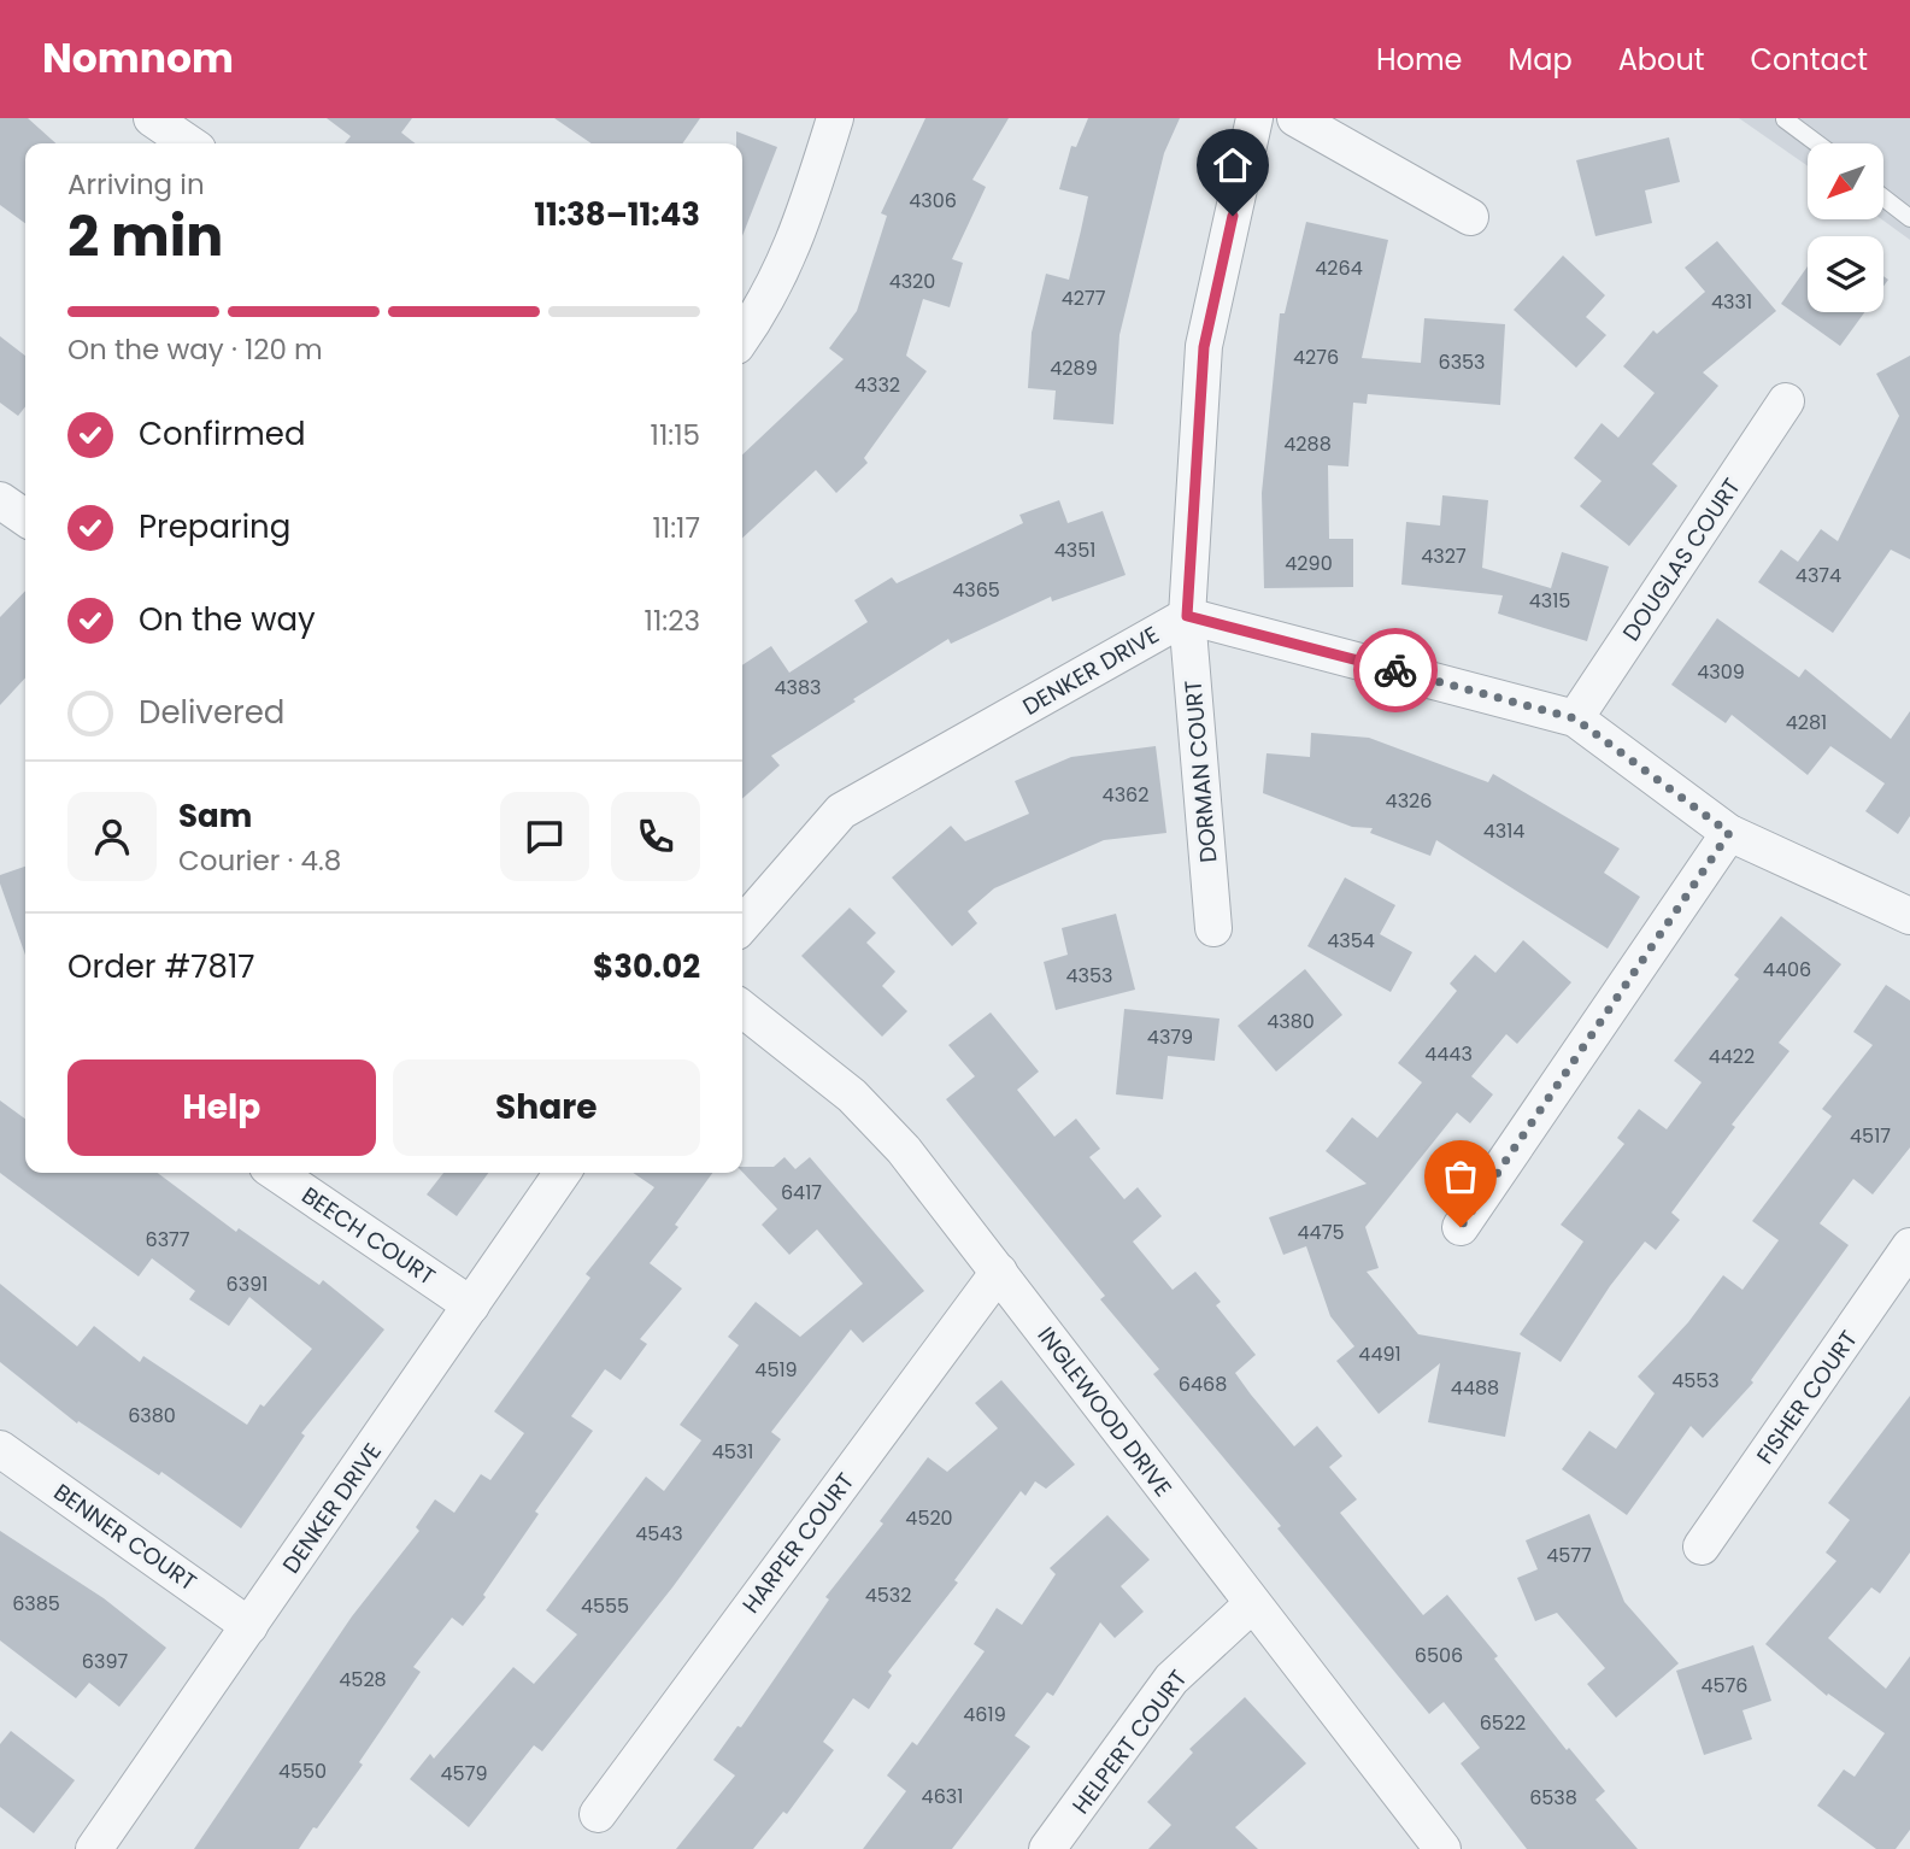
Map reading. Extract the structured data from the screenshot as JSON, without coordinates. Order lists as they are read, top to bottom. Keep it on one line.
{"streets":{"street":["DOUGLAS COURT","DENKER DRIVE","DORMAN COURT","BEECH COURT","FISHER COURT","INGLEWOOD DRIVE","BENNER COURT","HARPER COURT","HELPERT COURT"]},"crossings":[["DOUGLAS COURT","DENKER DRIVE"],["DENKER DRIVE","DORMAN COURT"],["DENKER DRIVE","BEECH COURT"],["DENKER DRIVE","BENNER COURT"],["INGLEWOOD DRIVE","HARPER COURT"],["INGLEWOOD DRIVE","HELPERT COURT"]],"house_numbers":["4306","4264","4320","4277","4331","4276","6353","4289","4332","4288","4351","4327","4290","4374","4365","4315","4309","4383","4281","4362","4326","4314","4354","4406","4353","4380","4379","4443","4422","4517","6417","4475","6377","6391","4491","4519","4553","6468","4488","6380","4531","4520","4543","4577","4532","6385","4555","6506","6397","4528","4576","4619","6522","4550","4579","4631","6538"],"north":"bottom left","page":{"header":"Nomnom","nav":["Home","Map","About","Contact"],"heading":["2 min","Arriving in","11:38–11:43"],"panel":["Sam","Courier · 4.8","Order #7817","$30.02"],"bar":"On the way · 120 m","list":[["Confirmed","11:15"],["Preparing","11:17"],["On the way","11:23"],"Delivered"],"buttons":["Help","Share"]}}
